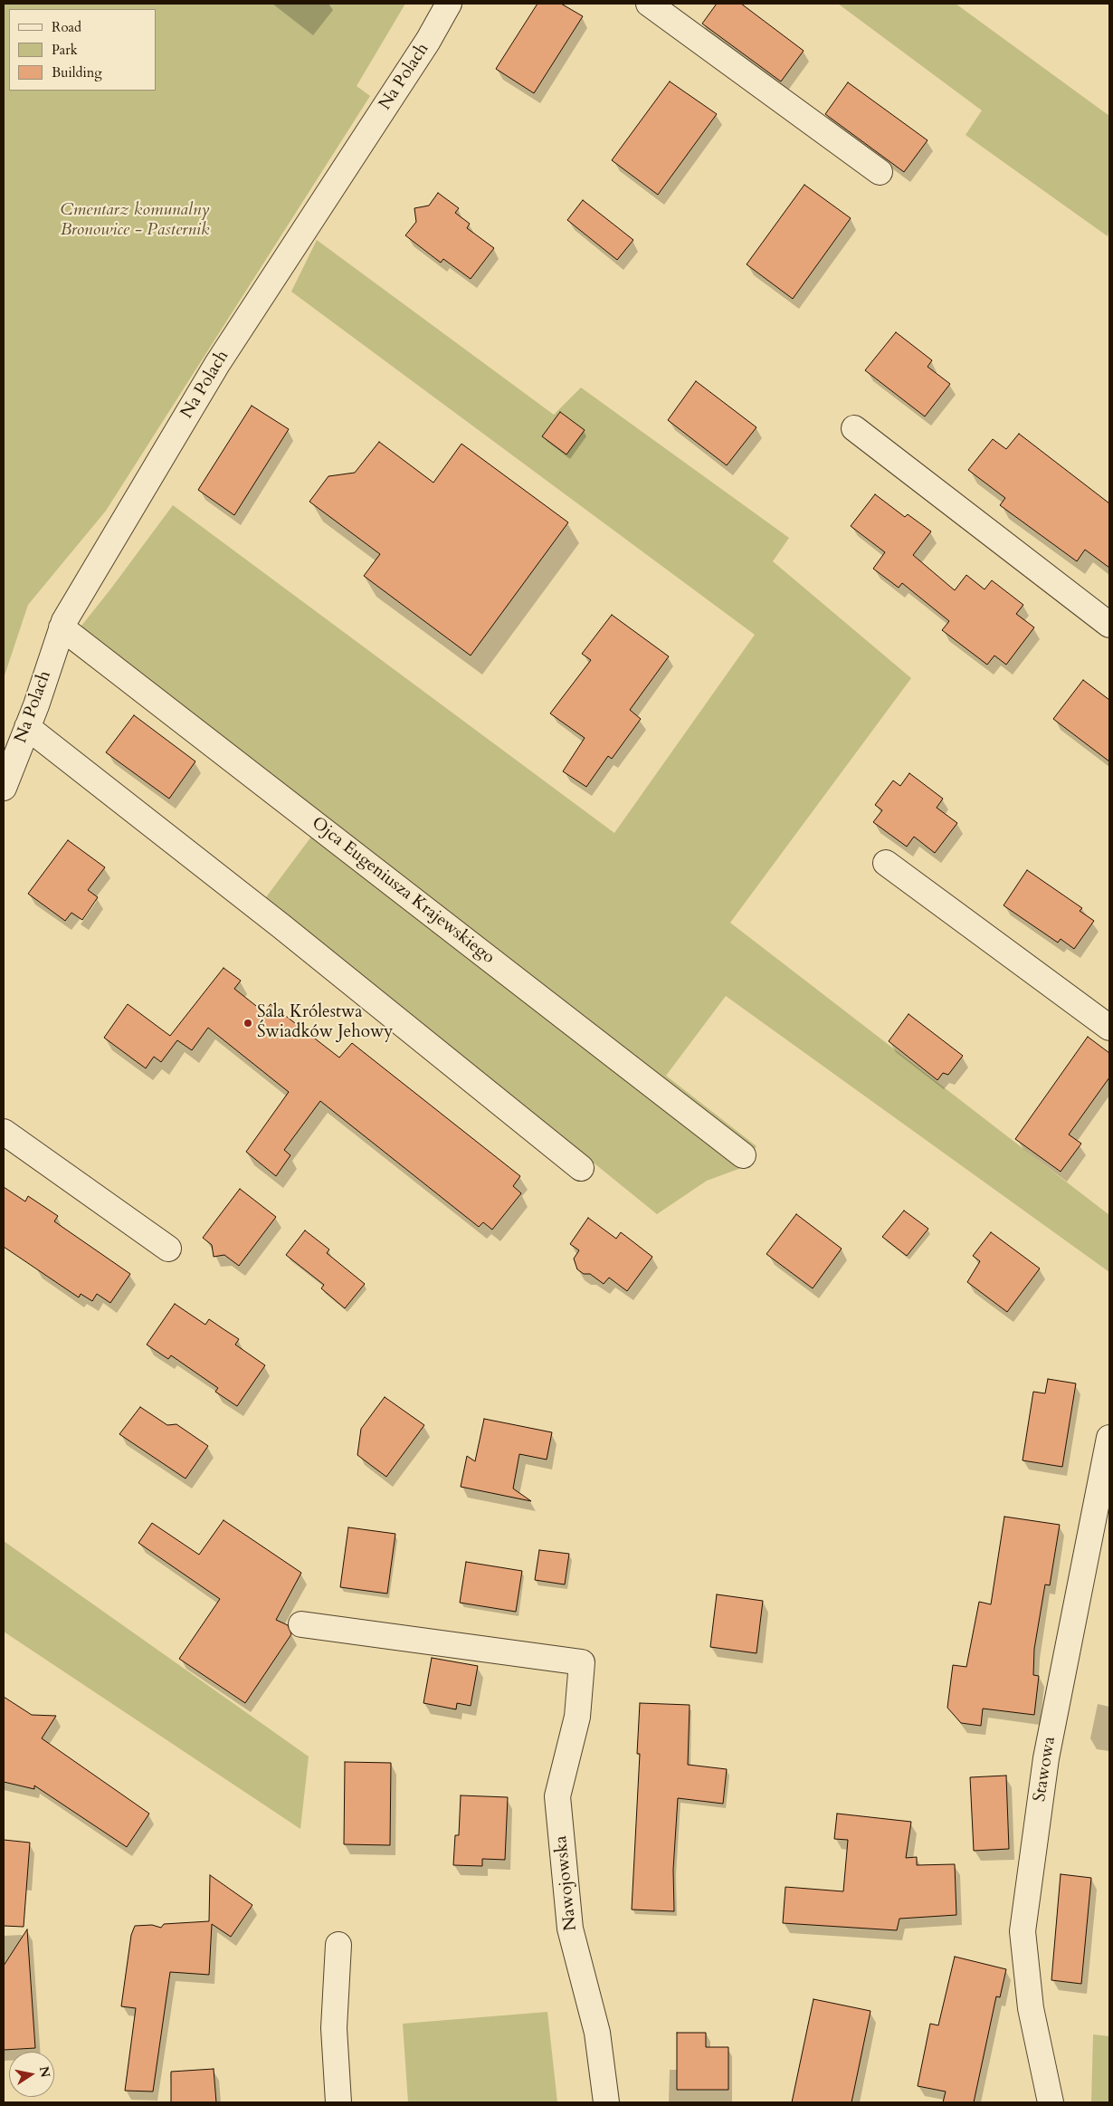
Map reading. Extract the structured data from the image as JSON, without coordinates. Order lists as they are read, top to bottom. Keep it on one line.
{"streets":{"street":["Na Polach","Ojca Eugeniusza Krajewskiego","Stawowa","Nawojowska"]},"crossings":[["Na Polach","Ojca Eugeniusza Krajewskiego"]],"parks":["Cmentarz komunalny Bronowice - Pasternik"],"places":["Sala Królestwa Świadków Jehowy"],"legend":["Road","Park","Building"],"north":"right"}
